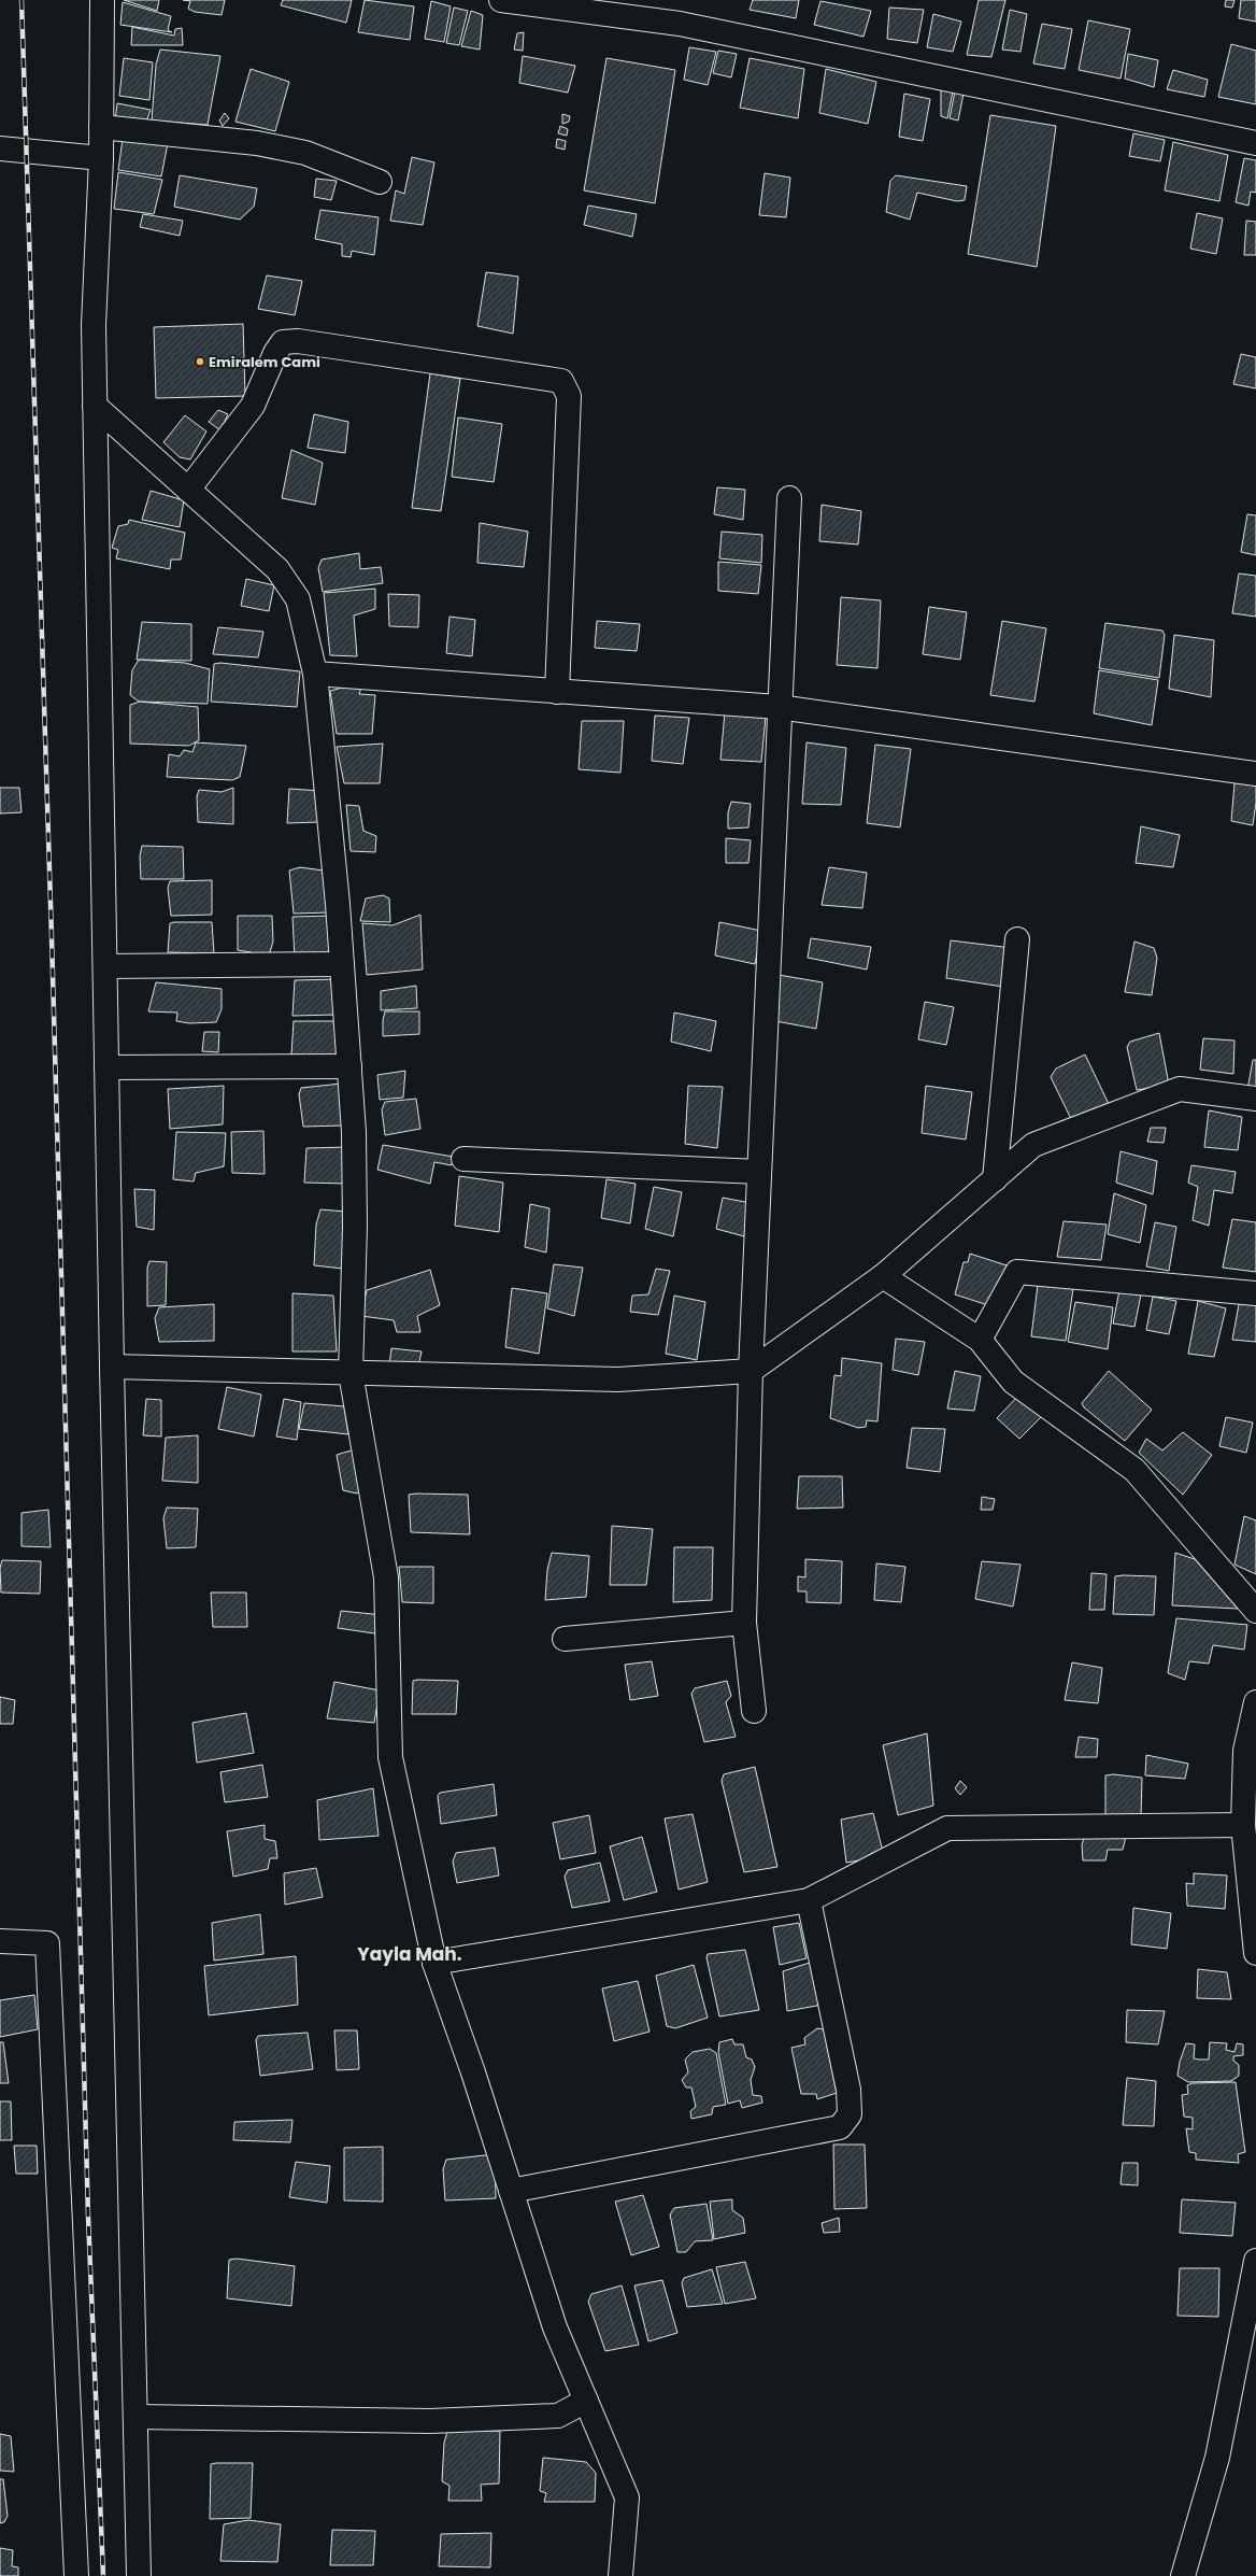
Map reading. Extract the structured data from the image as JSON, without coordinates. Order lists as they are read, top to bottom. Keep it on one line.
{"districts":["Yayla Mah."],"places":["Emiralem Cami"]}
